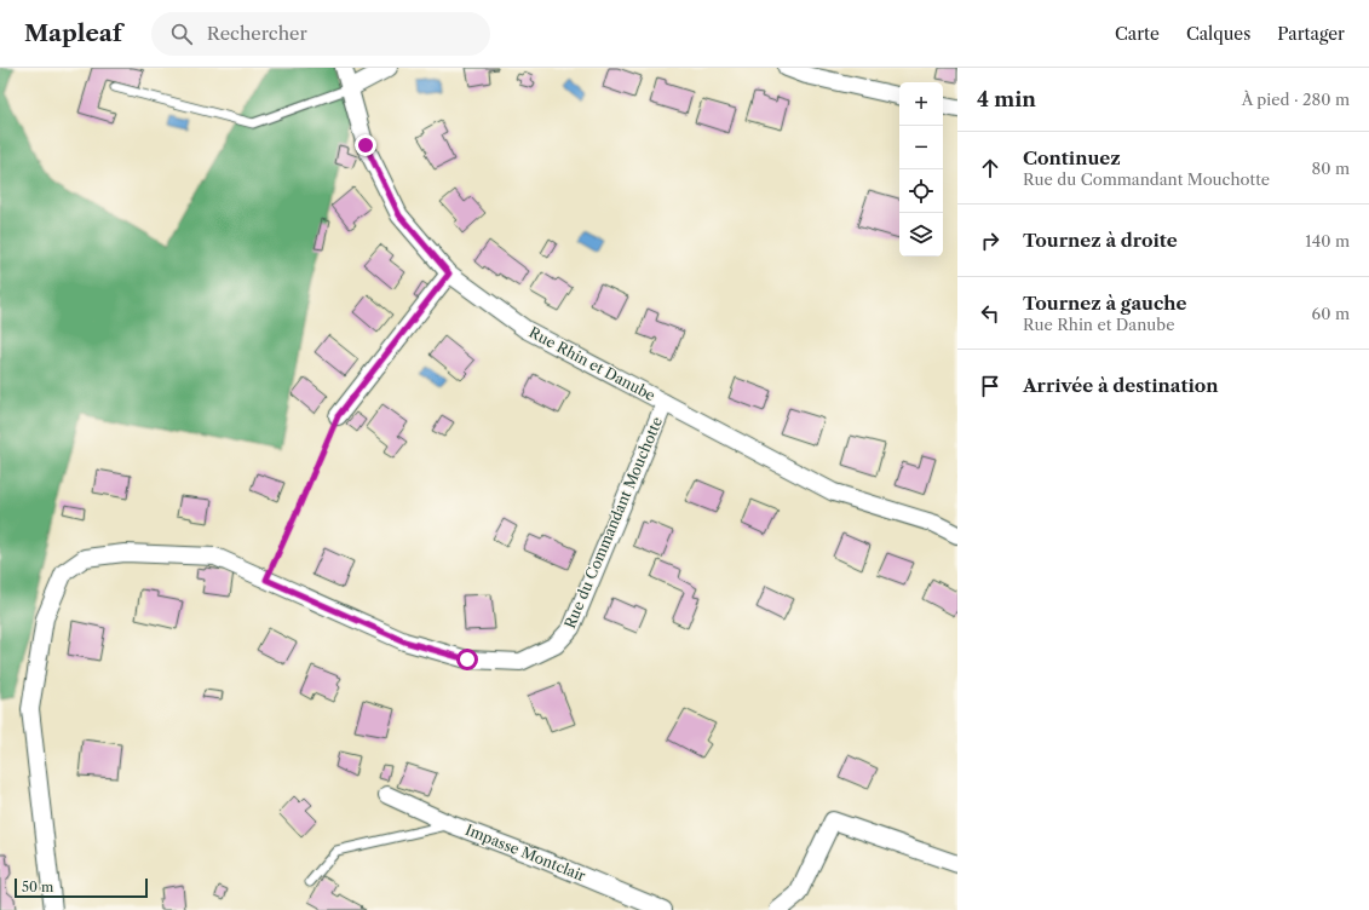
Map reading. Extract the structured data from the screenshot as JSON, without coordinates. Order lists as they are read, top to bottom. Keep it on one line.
{"streets":{"street":["Rue Rhin et Danube","Rue du Commandant Mouchotte","Impasse Montclair"]},"crossings":[["Rue Rhin et Danube","Rue du Commandant Mouchotte"]],"scale_bar":"50 m","page":{"header":"Mapleaf","search":"Rechercher","nav":["Carte","Calques","Partager"],"heading":["4 min","À pied · 280 m"],"map_buttons":["+","−"],"list":[["Continuez","Rue du Commandant Mouchotte","80 m"],["Tournez à droite","140 m"],["Tournez à gauche","Rue Rhin et Danube","60 m"],"Arrivée à destination"],"scale":"50 m"}}
